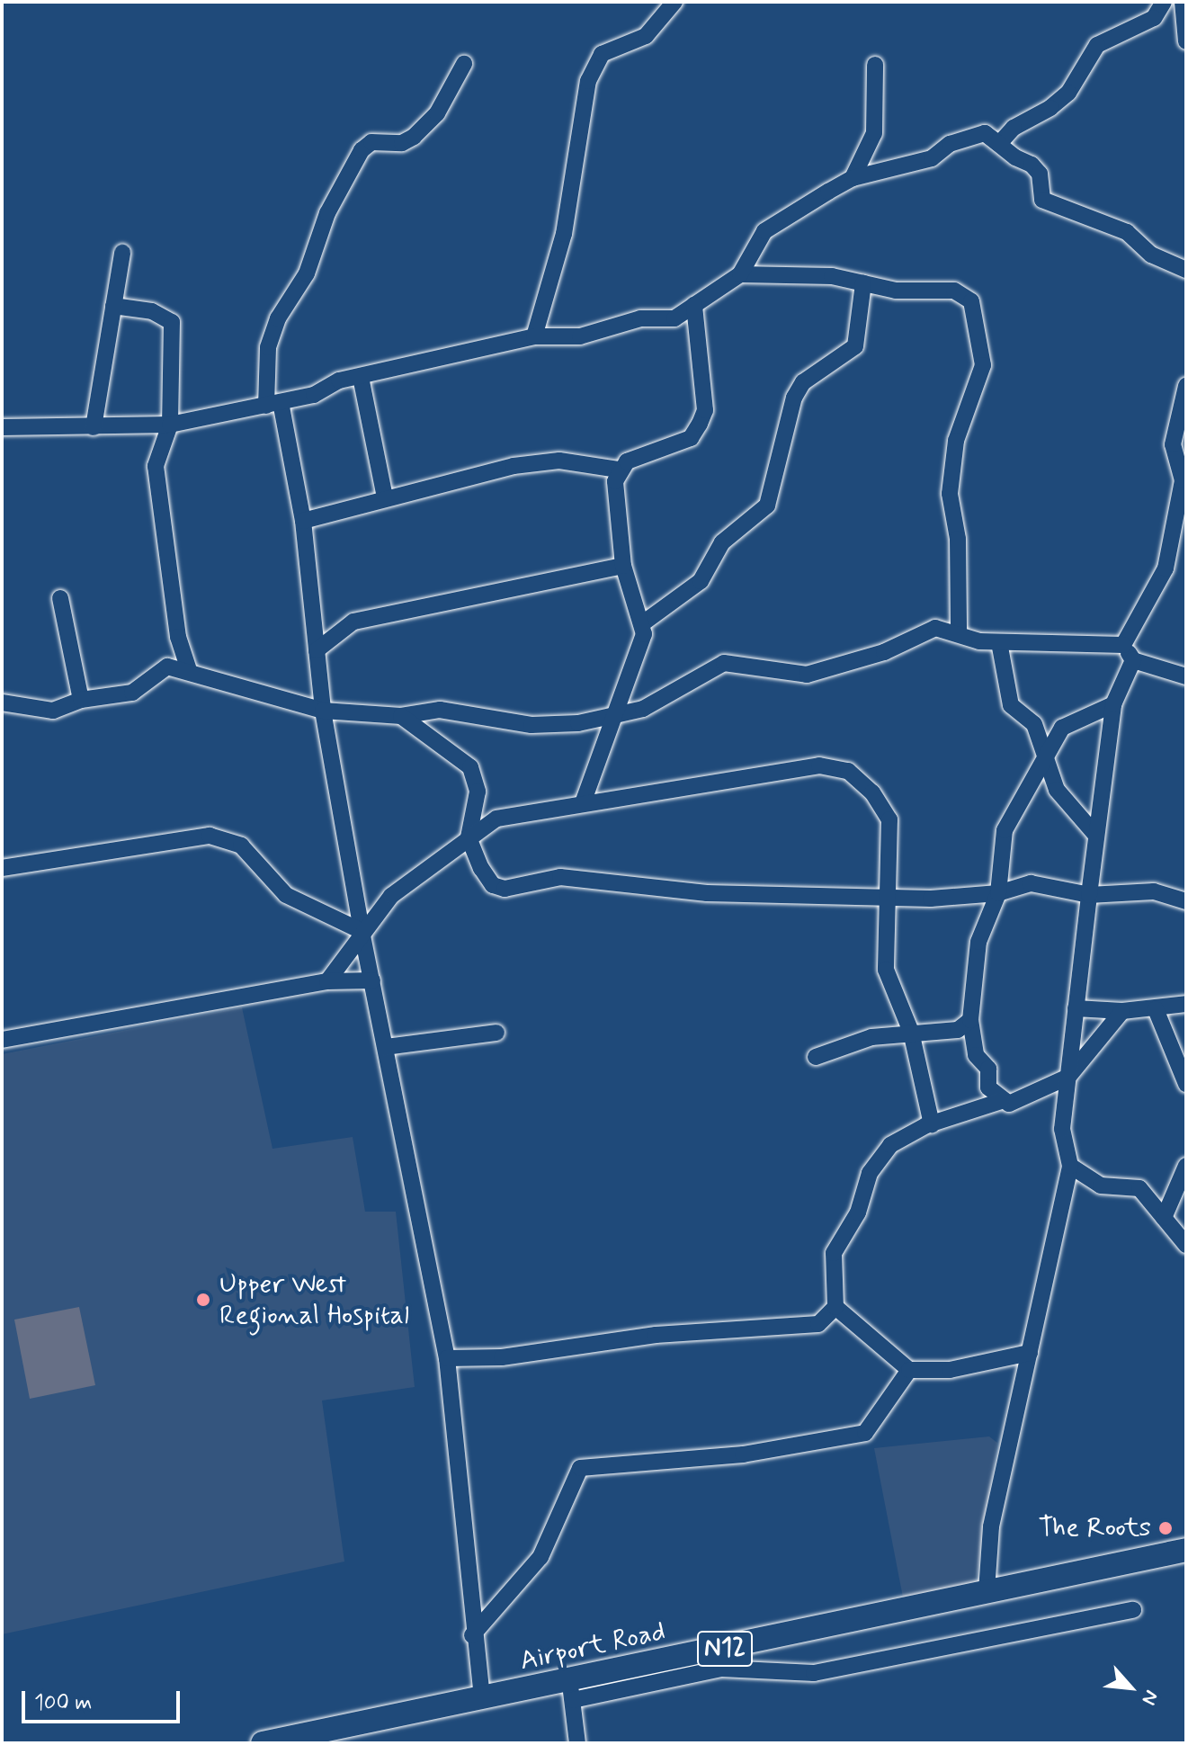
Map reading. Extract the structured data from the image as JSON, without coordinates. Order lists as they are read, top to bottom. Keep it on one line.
{"streets":{"highway":["Airport Road","N12"]},"places":["Upper West Regional Hospital","The Roots"],"scale_bar":"100 m","north":"bottom right"}
